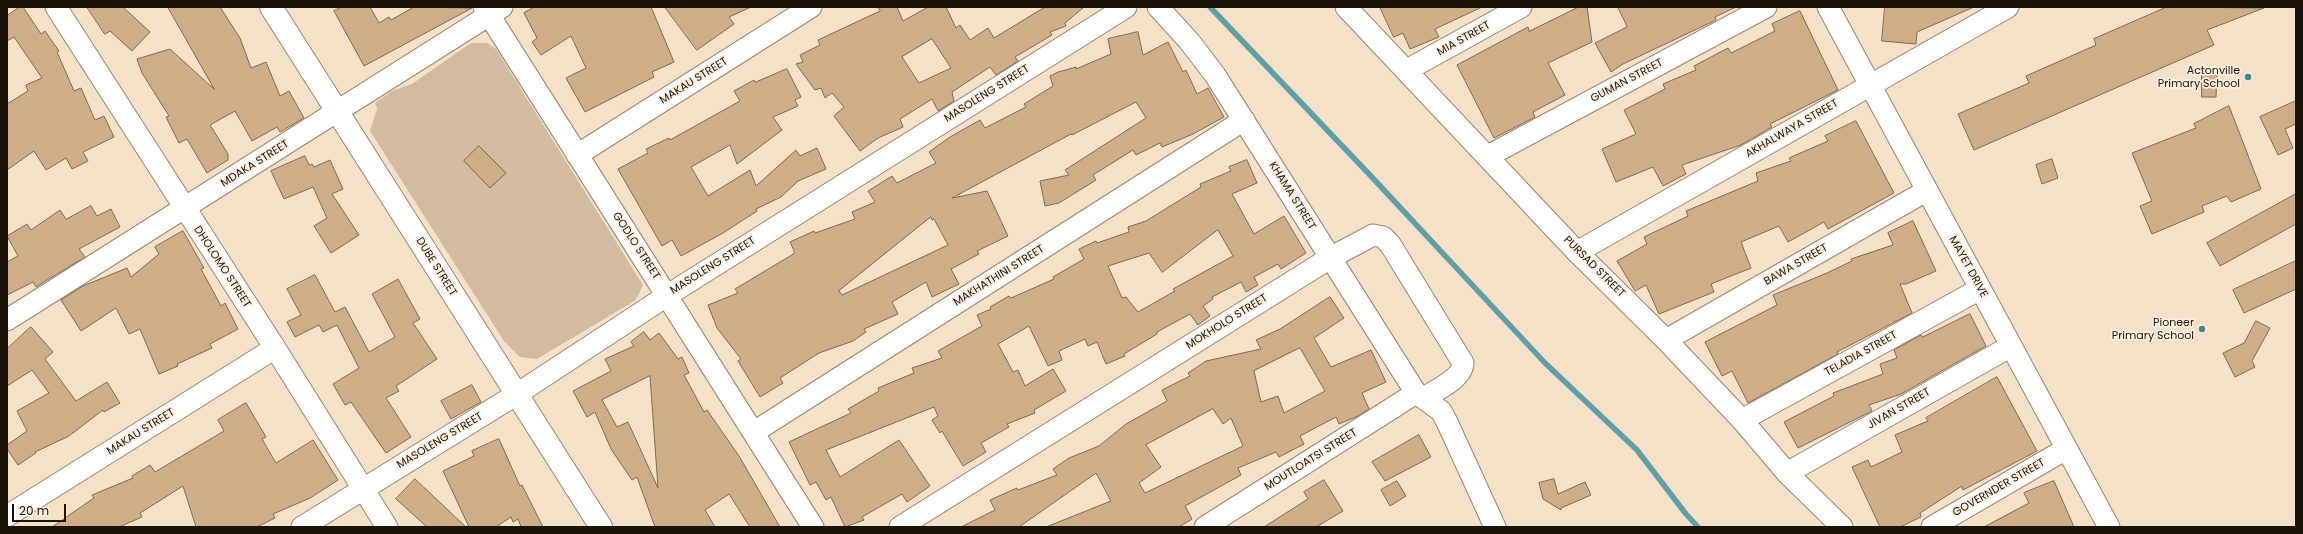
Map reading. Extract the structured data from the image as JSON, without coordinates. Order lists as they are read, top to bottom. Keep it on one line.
{"streets":{"street":["MIA STREET","MAKAU STREET","GUMAN STREET","MASOLENG STREET","AKHALWAYA STREET","MDAKA STREET","KHAMA STREET","GODLO STREET","BAWA STREET","DHOLOMO STREET","DUBE STREET","PURSAD STREET","MAYET DRIVE","MAKHATHINI STREET","MOKHOLO STREET","TELADIA STREET","JIVAN STREET","MOUTLOATSI STREET","GOVERNDER STREET"]},"crossings":[["MIA STREET","PURSAD STREET"],["MAKAU STREET","GODLO STREET"],["MAKAU STREET","DHOLOMO STREET"],["GUMAN STREET","PURSAD STREET"],["MASOLENG STREET","GODLO STREET"],["MASOLENG STREET","DHOLOMO STREET"],["MASOLENG STREET","DUBE STREET"],["AKHALWAYA STREET","PURSAD STREET"],["AKHALWAYA STREET","MAYET DRIVE"],["MDAKA STREET","GODLO STREET"],["MDAKA STREET","DHOLOMO STREET"],["MDAKA STREET","DUBE STREET"],["KHAMA STREET","MAKHATHINI STREET"],["KHAMA STREET","MOKHOLO STREET"],["KHAMA STREET","MOUTLOATSI STREET"],["GODLO STREET","MAKHATHINI STREET"],["BAWA STREET","PURSAD STREET"],["BAWA STREET","MAYET DRIVE"],["PURSAD STREET","TELADIA STREET"],["PURSAD STREET","JIVAN STREET"],["MAYET DRIVE","TELADIA STREET"],["MAYET DRIVE","JIVAN STREET"],["MAYET DRIVE","GOVERNDER STREET"],["MOKHOLO STREET","MOUTLOATSI STREET"]],"places":["Actonville Primary School","Pioneer Primary School"],"scale_bar":"20 m"}
